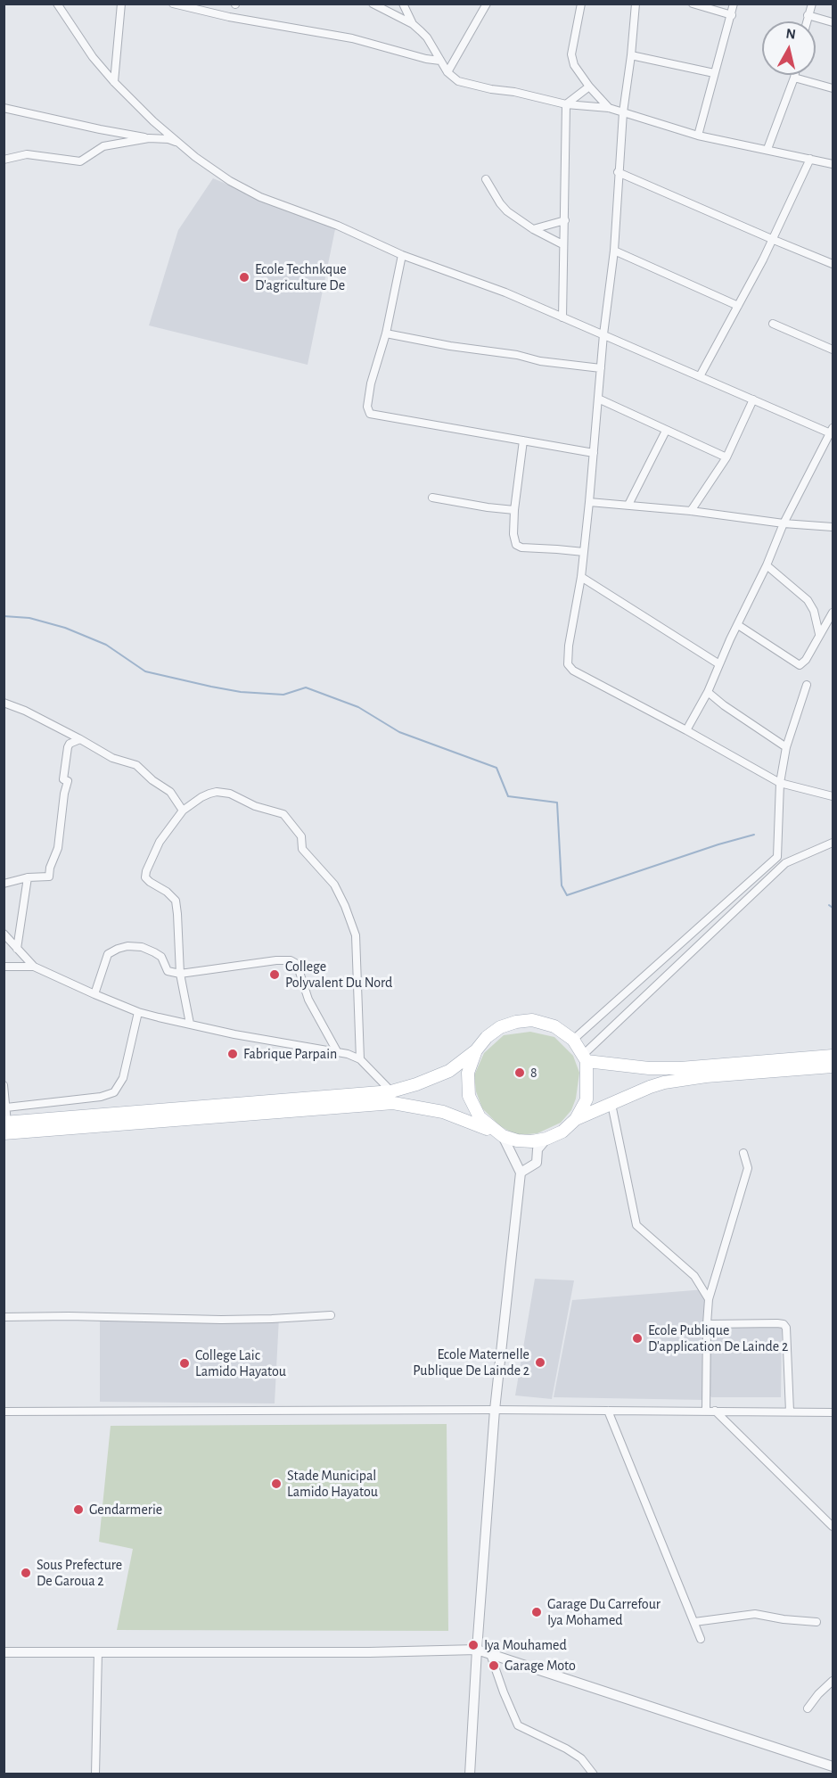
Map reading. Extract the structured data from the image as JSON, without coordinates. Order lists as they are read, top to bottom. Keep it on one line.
{"places":["Ecole Technkque D'agriculture De","College Polyvalent Du Nord","Fabrique Parpain","8","Ecole Publique D'application De Lainde 2","Ecole Maternelle Publique De Lainde 2","College Laic Lamido Hayatou","Stade Municipal Lamido Hayatou","Gendarmerie","Sous Prefecture De Garoua 2","Garage Du Carrefour Iya Mohamed","Iya Mouhamed","Garage Moto"],"north":"top"}
